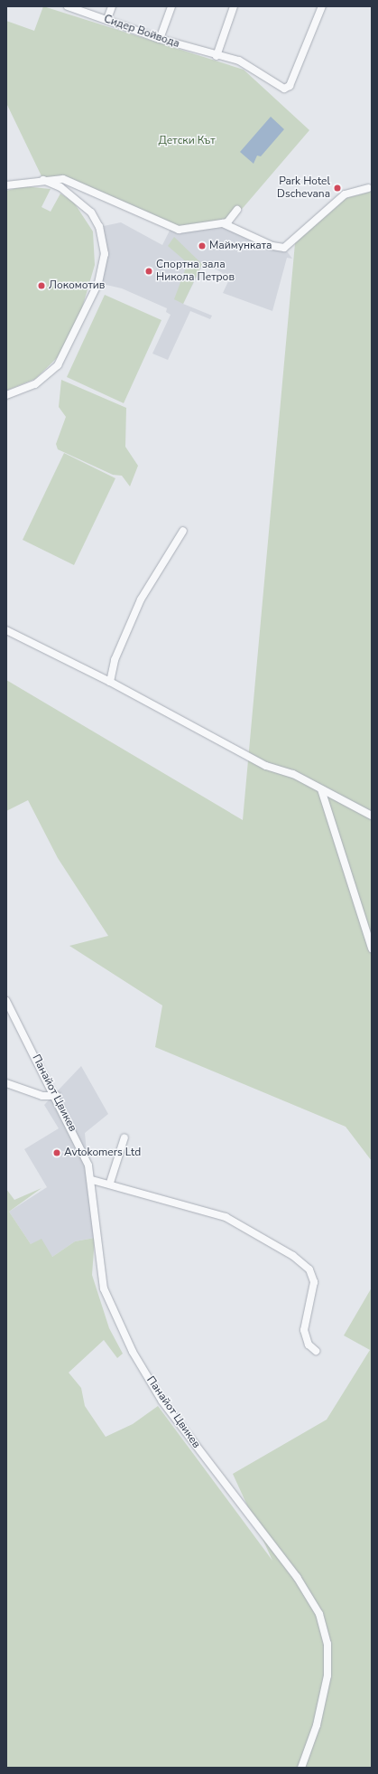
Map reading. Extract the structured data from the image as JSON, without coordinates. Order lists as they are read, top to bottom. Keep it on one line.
{"streets":{"street":["Сидер Войвода","Панайот Цвикев"]},"parks":["Детски Кът"],"places":["Park Hotel Dschevana","Маймунката","Спортна зала Никола Петров","Локомотив","Avtokomers Ltd"]}
